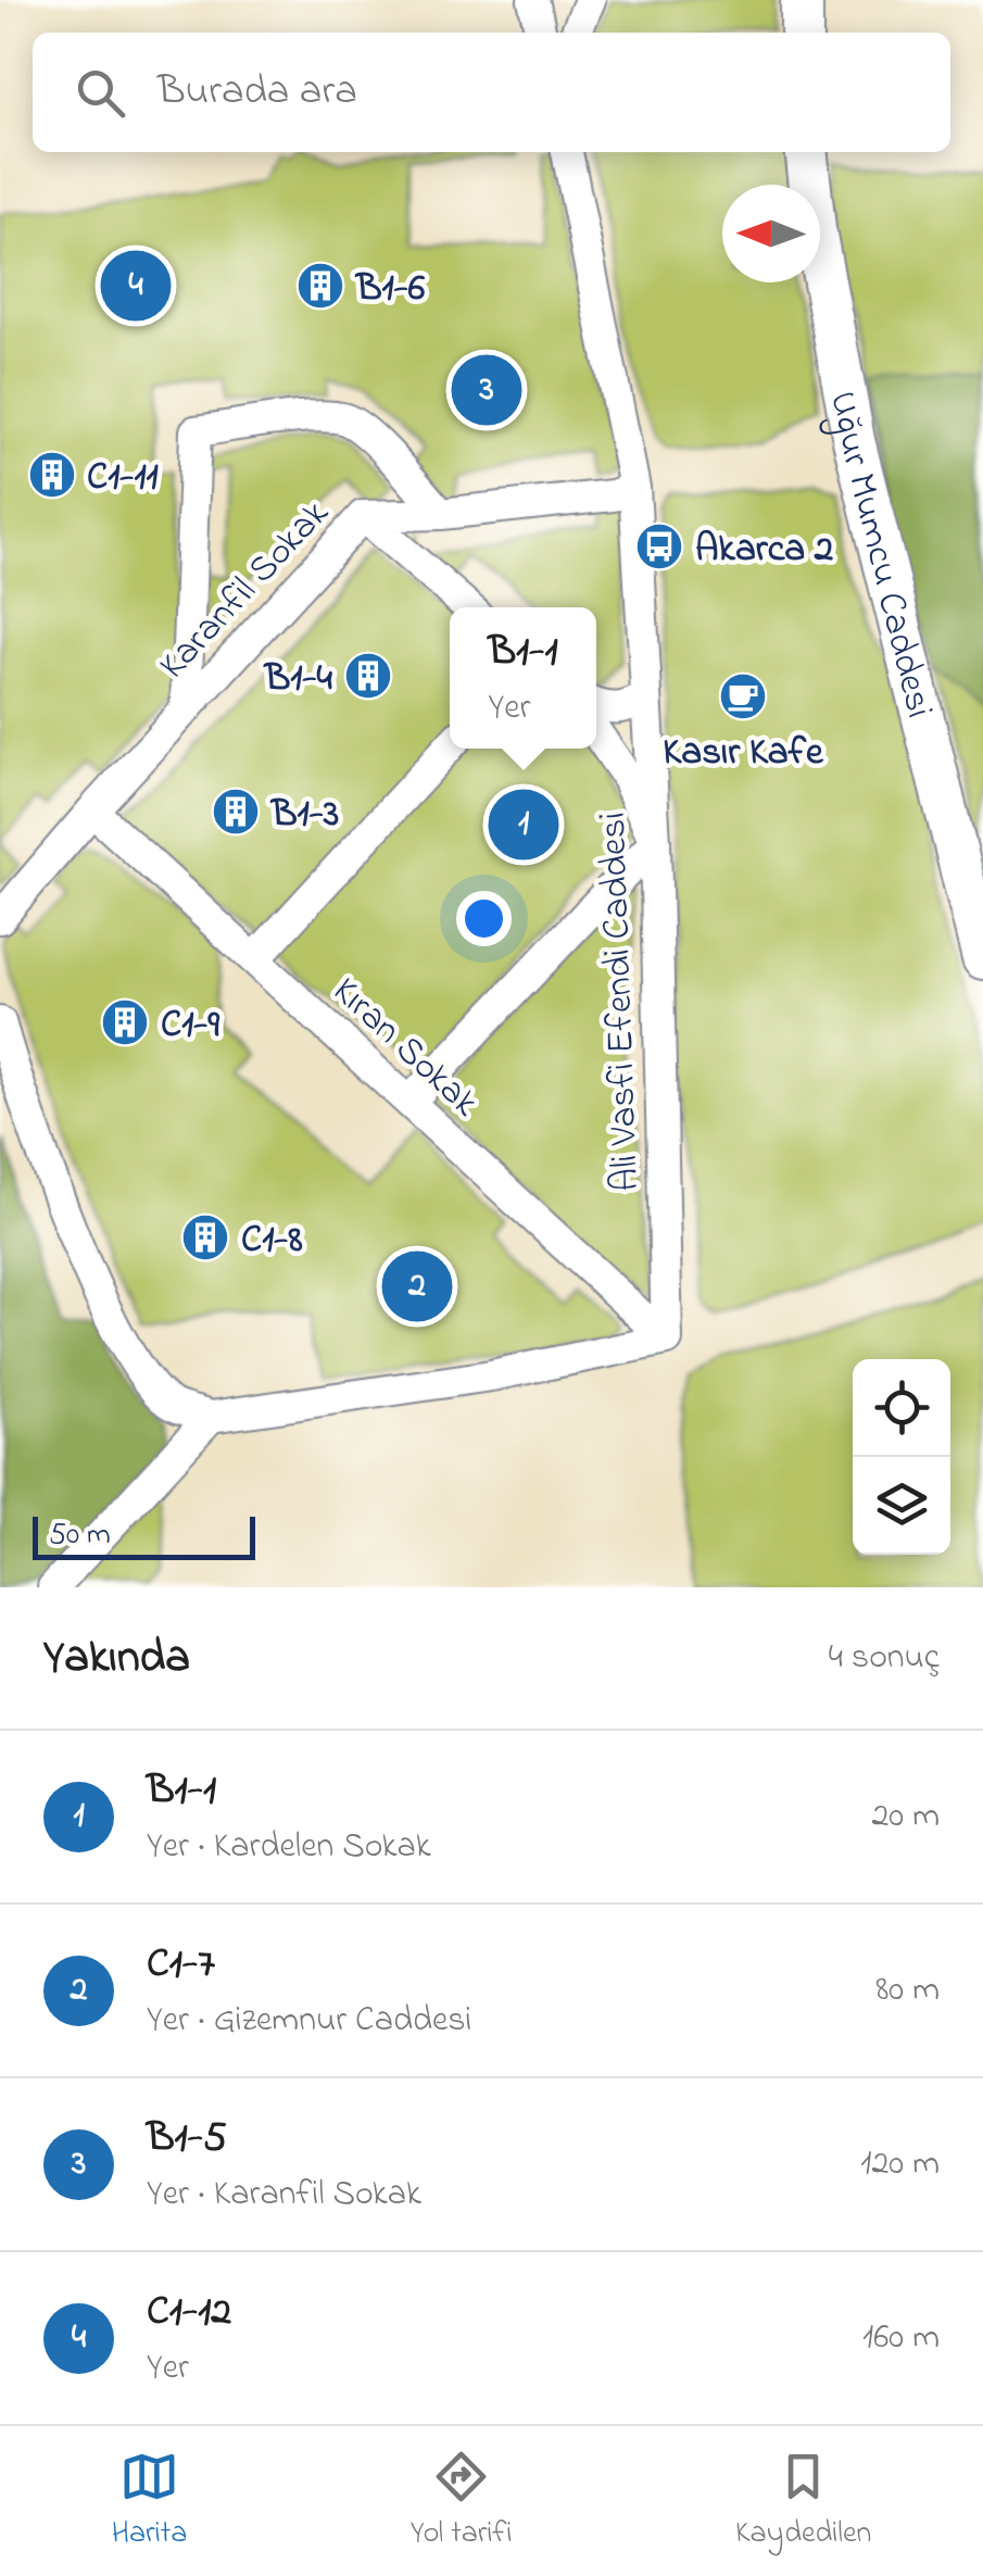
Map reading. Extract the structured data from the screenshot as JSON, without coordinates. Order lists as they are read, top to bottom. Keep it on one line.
{"streets":{"street":["Uğur Mumcu Caddesi","Karanfil Sokak","Ali Vasfi Efendi Caddesi","Kıran Sokak"]},"crossings":[["Karanfil Sokak","Ali Vasfi Efendi Caddesi"],["Karanfil Sokak","Kıran Sokak"],["Ali Vasfi Efendi Caddesi","Kıran Sokak"]],"places":{"building":["B1-6","C1-11","B1-4","B1-3","C1-9","C1-8"],"bus stop":["Akarca 2"],"cafe":["Kasır Kafe"]},"scale_bar":"50 m","north":"left","page":{"search":"Burada ara","pins":["4","3","1","2"],"popup":["B1-1","Yer"],"scale":"50 m","heading":["Yakında","4 sonuç"],"list":[{"mark":"1","name":"B1-1","note":"Yer · Kardelen Sokak","value":"20 m"},{"mark":"2","name":"C1-7","note":"Yer · Gizemnur Caddesi","value":"80 m"},{"mark":"3","name":"B1-5","note":"Yer · Karanfil Sokak","value":"120 m"},{"mark":"4","name":"C1-12","note":"Yer","value":"160 m"}],"nav":["Harita","Yol tarifi","Kaydedilen"]}}
